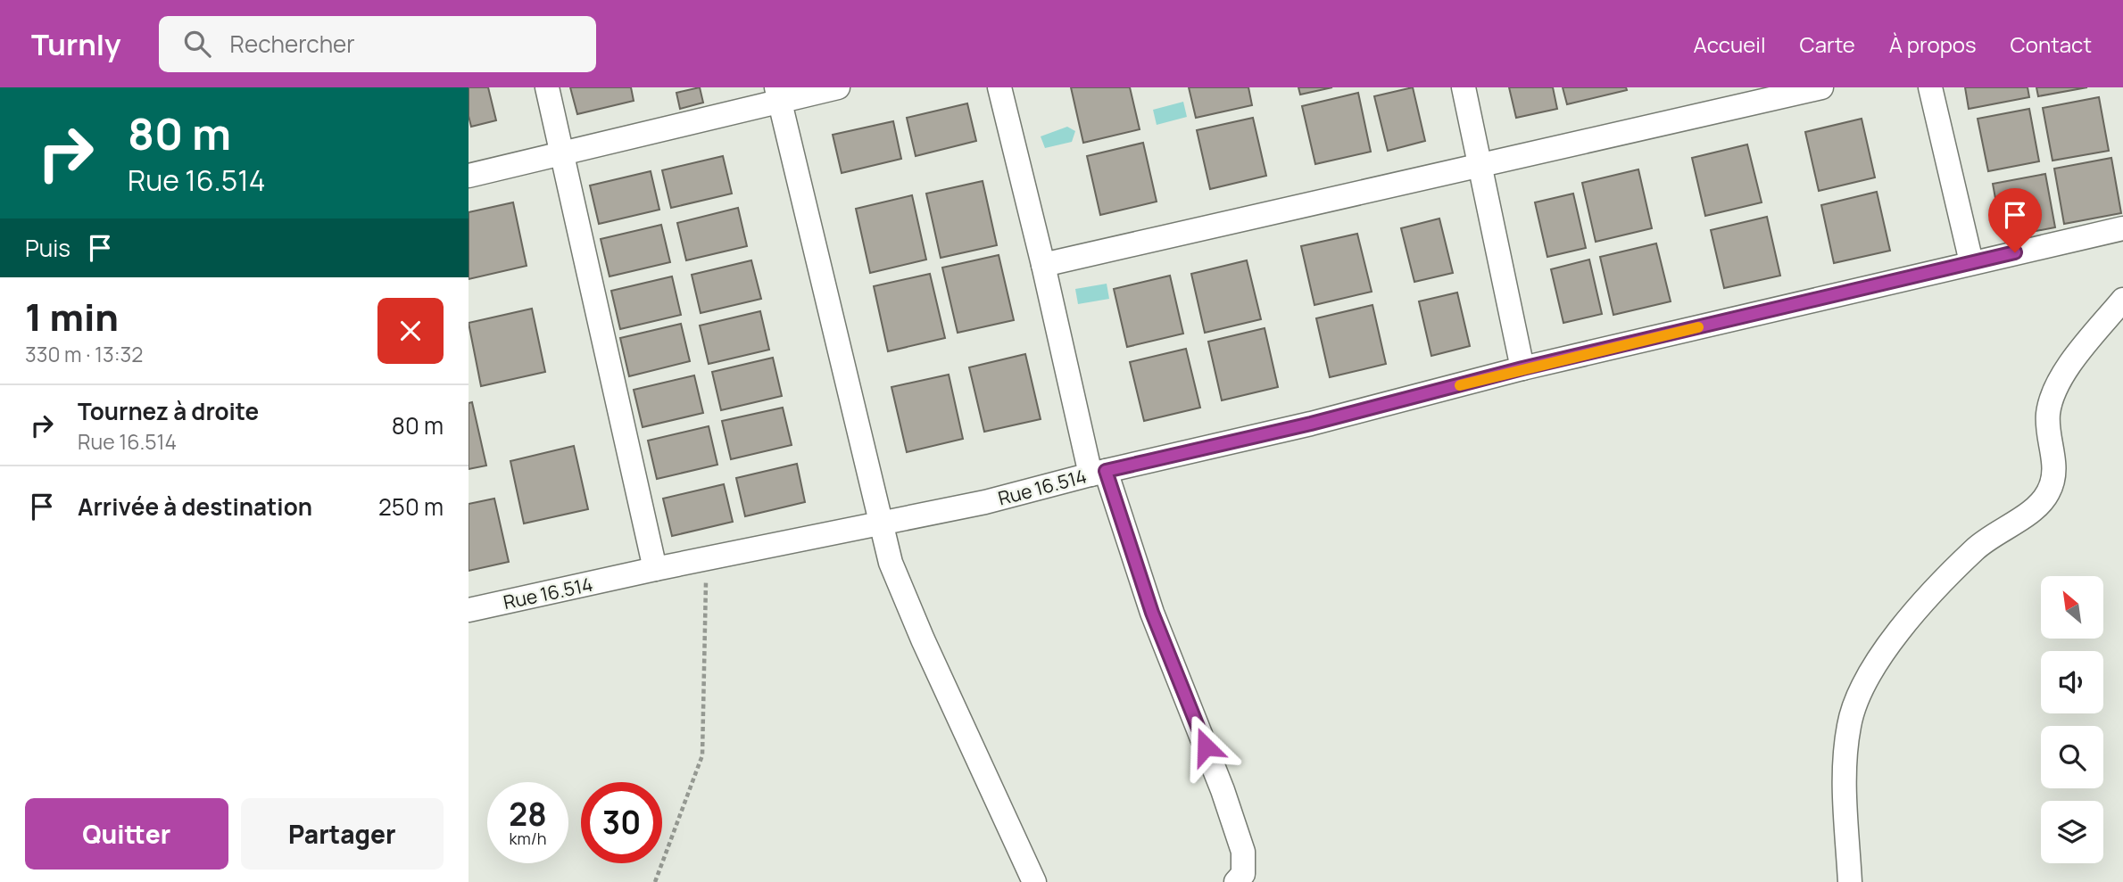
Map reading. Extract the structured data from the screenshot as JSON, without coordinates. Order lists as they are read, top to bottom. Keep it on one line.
{"streets":{"street":["Rue 16.514"]},"north":"top left","page":{"header":"Turnly","search":"Rechercher","nav":["Accueil","Carte","À propos","Contact"],"turn":["80 m","Rue 16.514"],"then":"Puis","heading":["1 min","330 m · 13:32"],"list":[{"name":"Tournez à droite","note":"Rue 16.514","value":"80 m"},{"name":"Arrivée à destination","value":"250 m"}],"speed":"28 km/h","limit":"30","buttons":["Quitter","Partager"]}}
